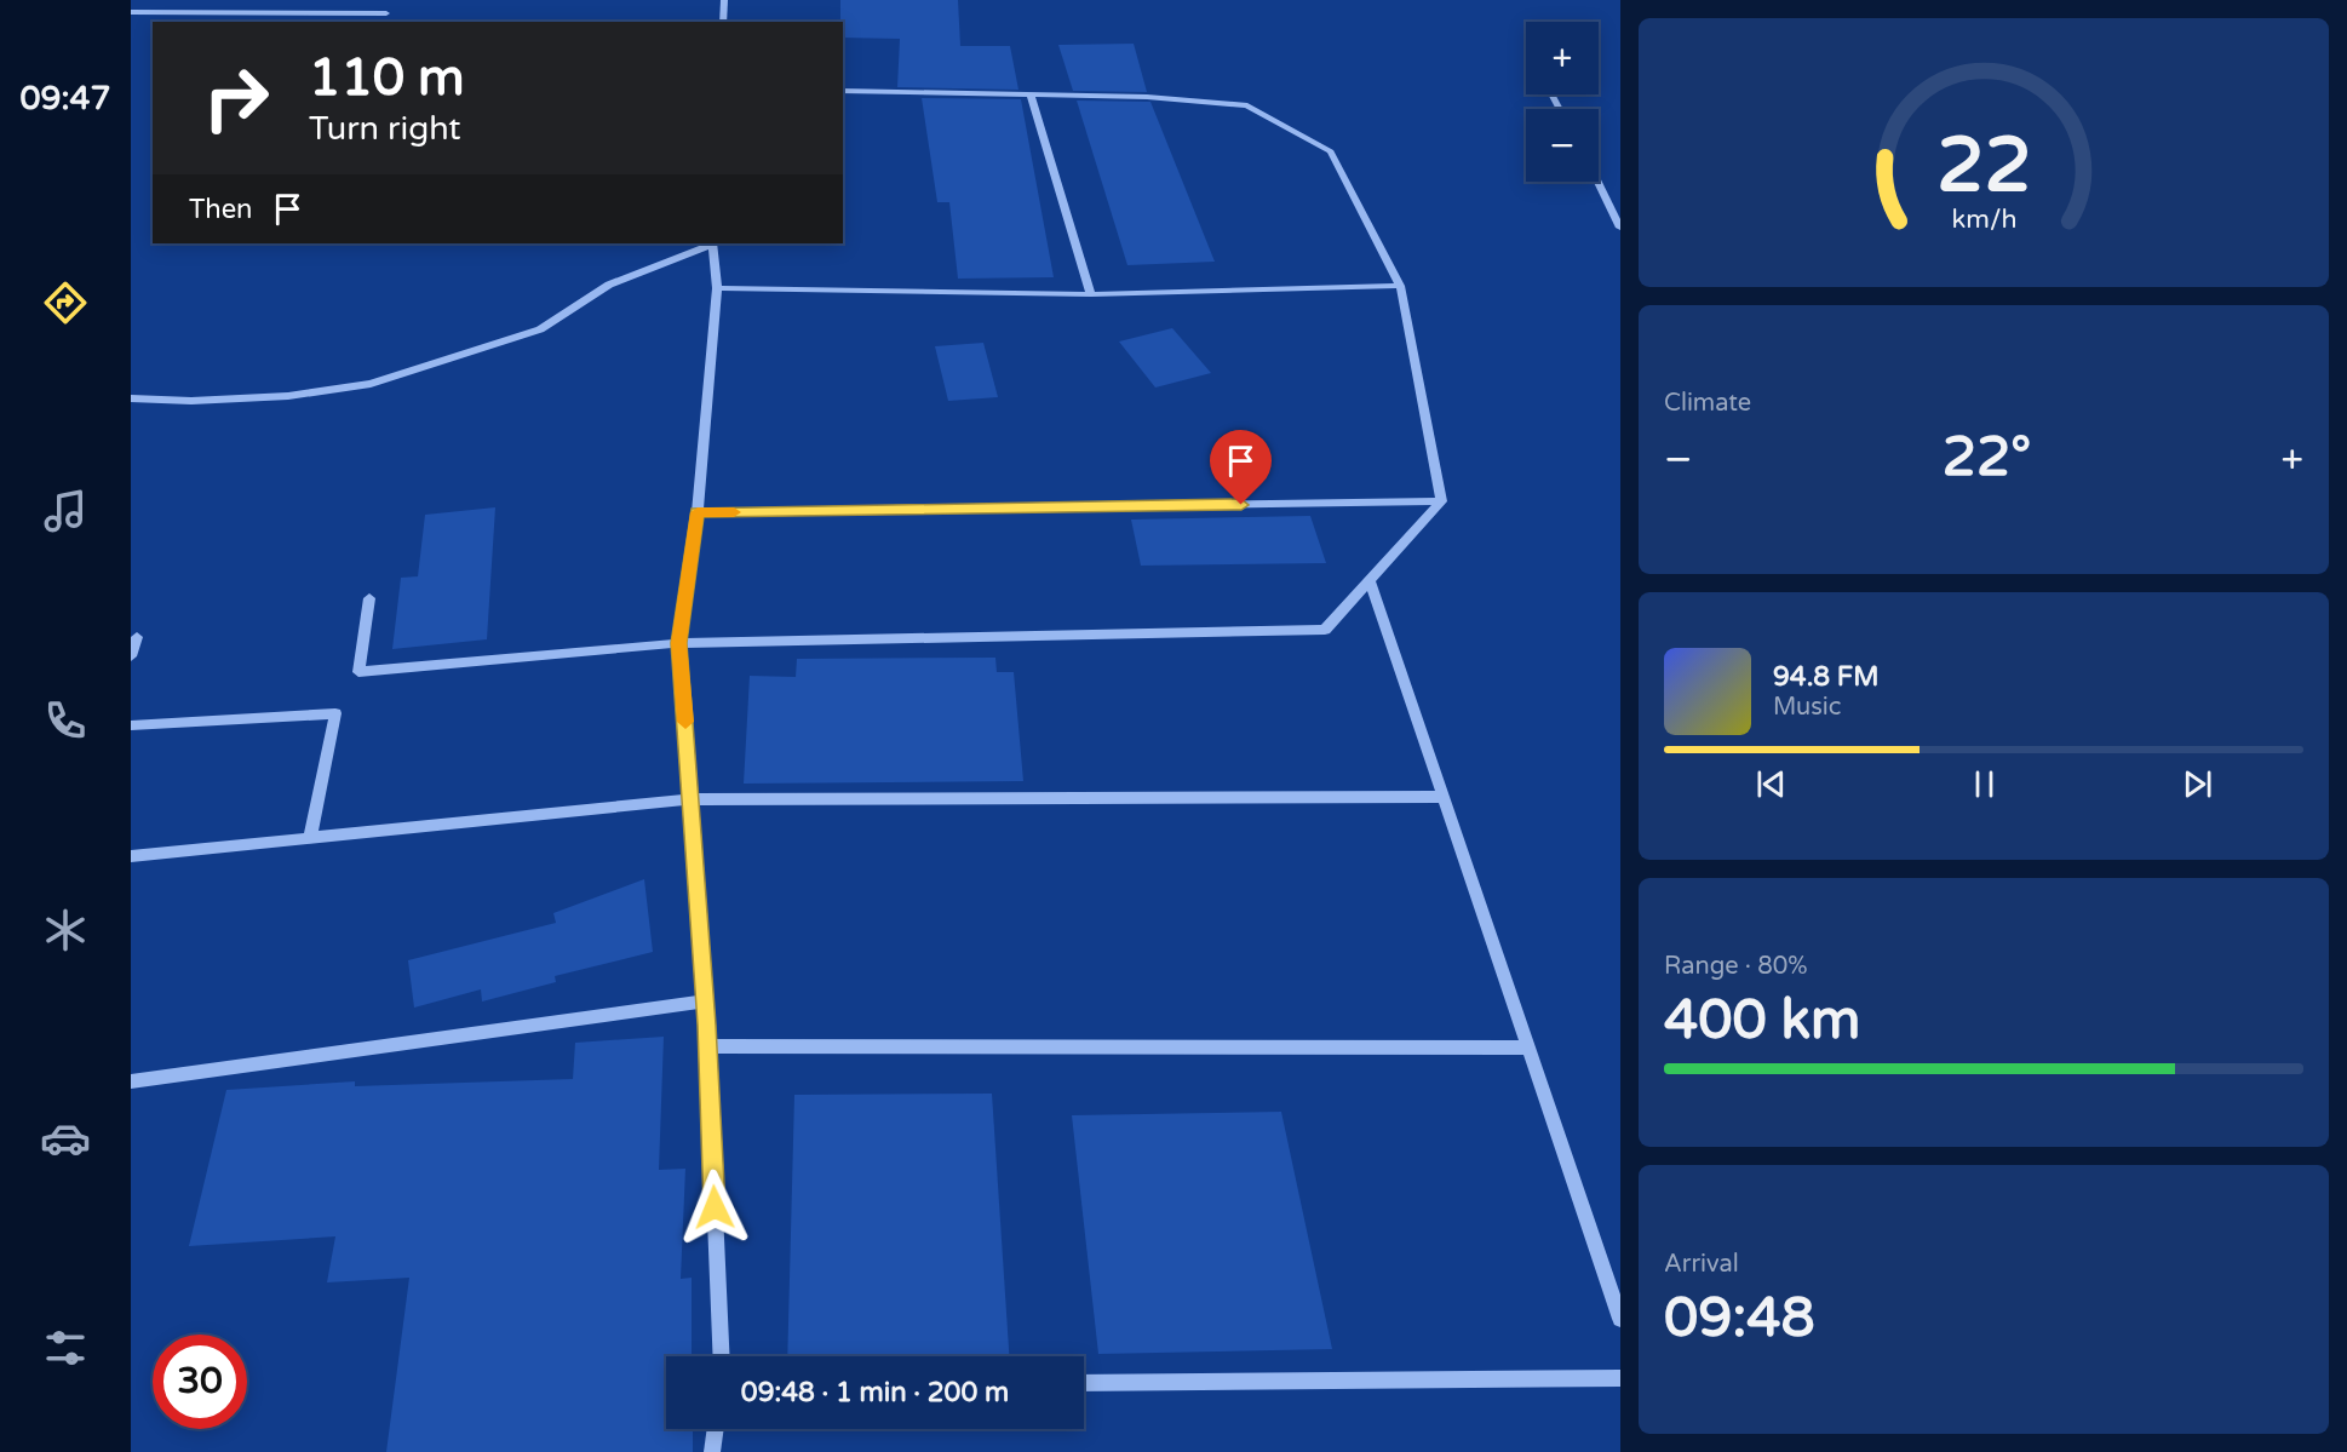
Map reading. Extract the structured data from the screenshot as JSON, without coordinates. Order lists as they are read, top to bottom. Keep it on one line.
{"page":{"tabs":"09:47","map_buttons":["+","−"],"turn":["110 m","Turn right"],"then":"Then","tile":["Climate",["Range · 80%","400 km"],["Arrival","09:48"]],"heat":["−","22°","+"],"song":["94.8 FM","Music"],"limit":"30","trip":"09:48 · 1 min · 200 m","gauge":["22","km/h"]}}
